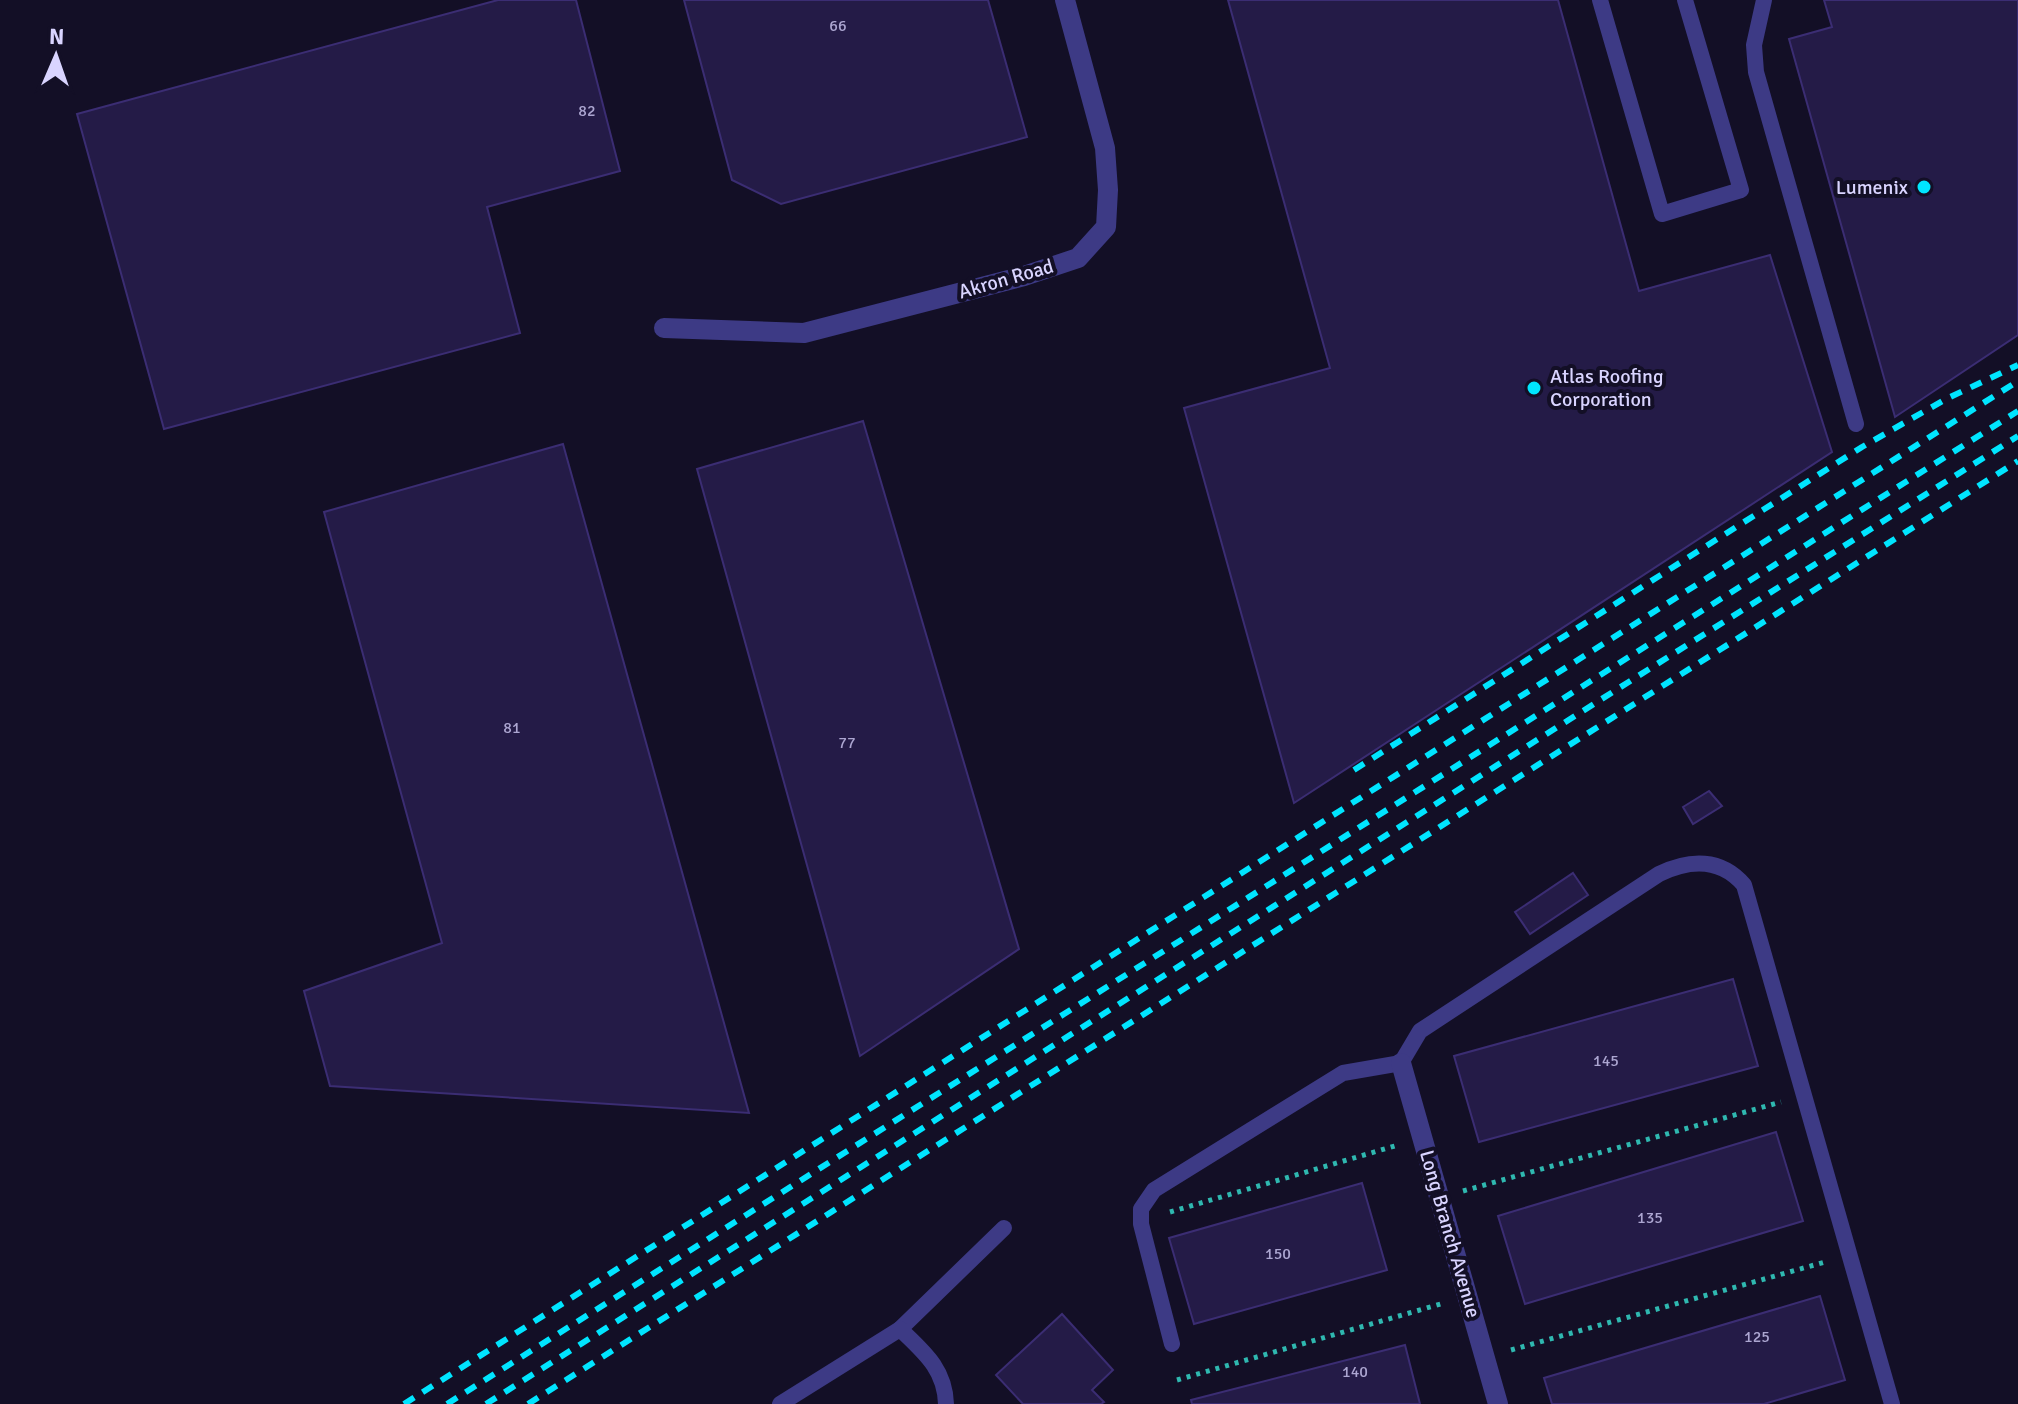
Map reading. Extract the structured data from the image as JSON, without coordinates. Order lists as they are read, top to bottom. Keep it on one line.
{"streets":{"street":["Akron Road","Long Branch Avenue"]},"places":["Lumenix","Atlas Roofing Corporation"],"house_numbers":["66","82","81","77","145","135","150","125","140"],"north":"top"}
